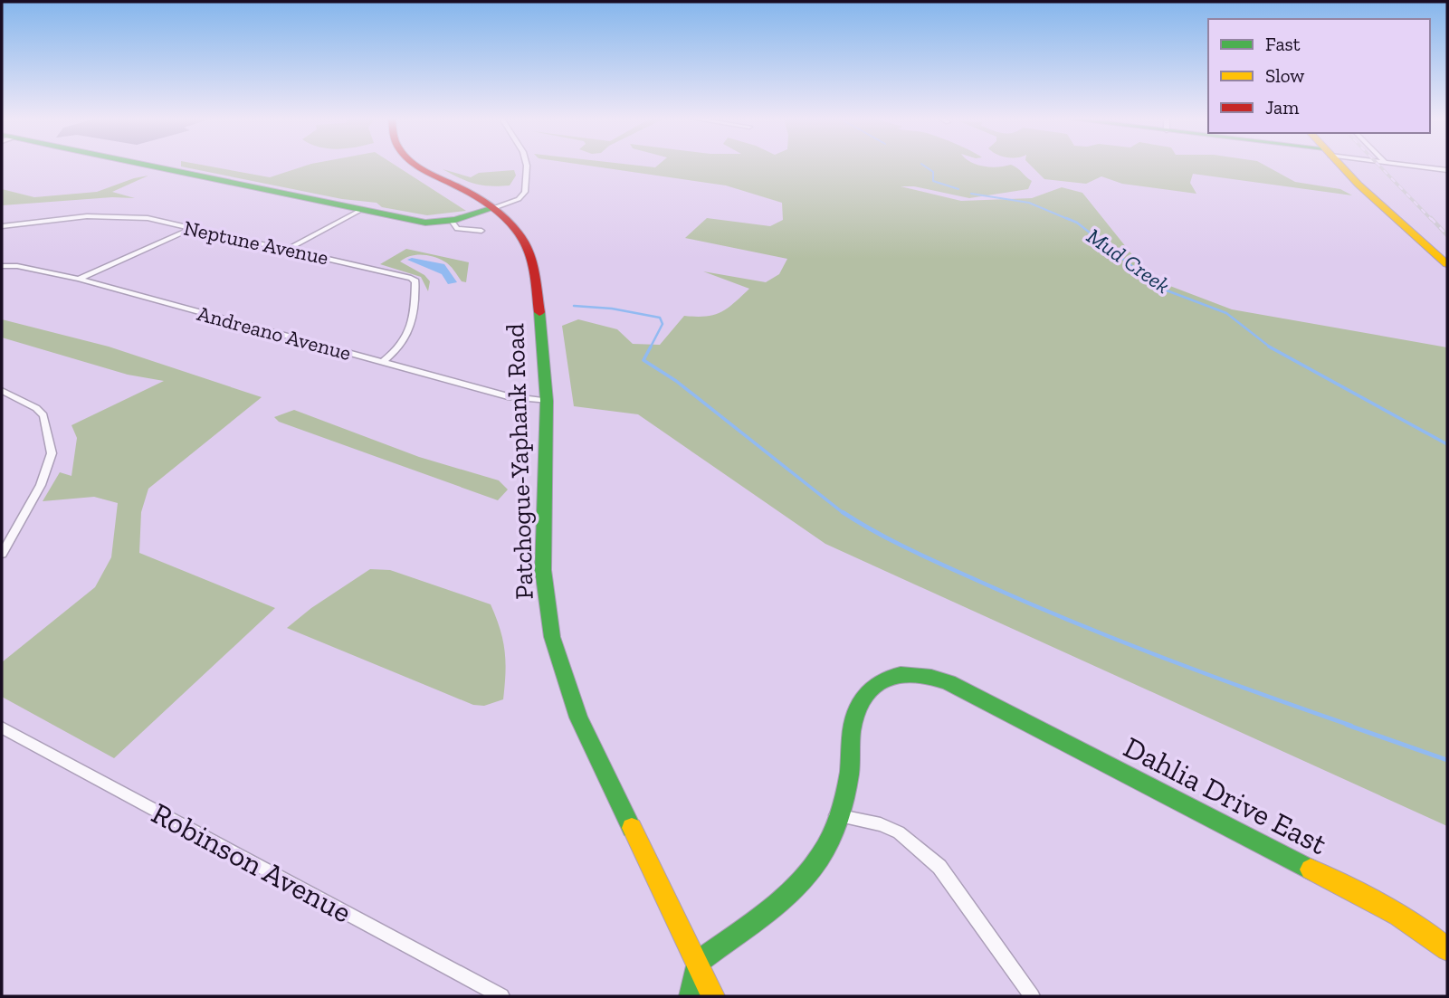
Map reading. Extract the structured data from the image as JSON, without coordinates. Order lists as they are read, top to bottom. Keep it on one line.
{"streets":{"main road":["Patchogue-Yaphank Road","Dahlia Drive East"],"street":["Neptune Avenue","Andreano Avenue","Robinson Avenue"]},"crossings":[["Neptune Avenue","Andreano Avenue"],["Andreano Avenue","Patchogue-Yaphank Road"],["Patchogue-Yaphank Road","Dahlia Drive East"]],"water":["Mud Creek"],"legend":["Fast","Slow","Jam"]}
